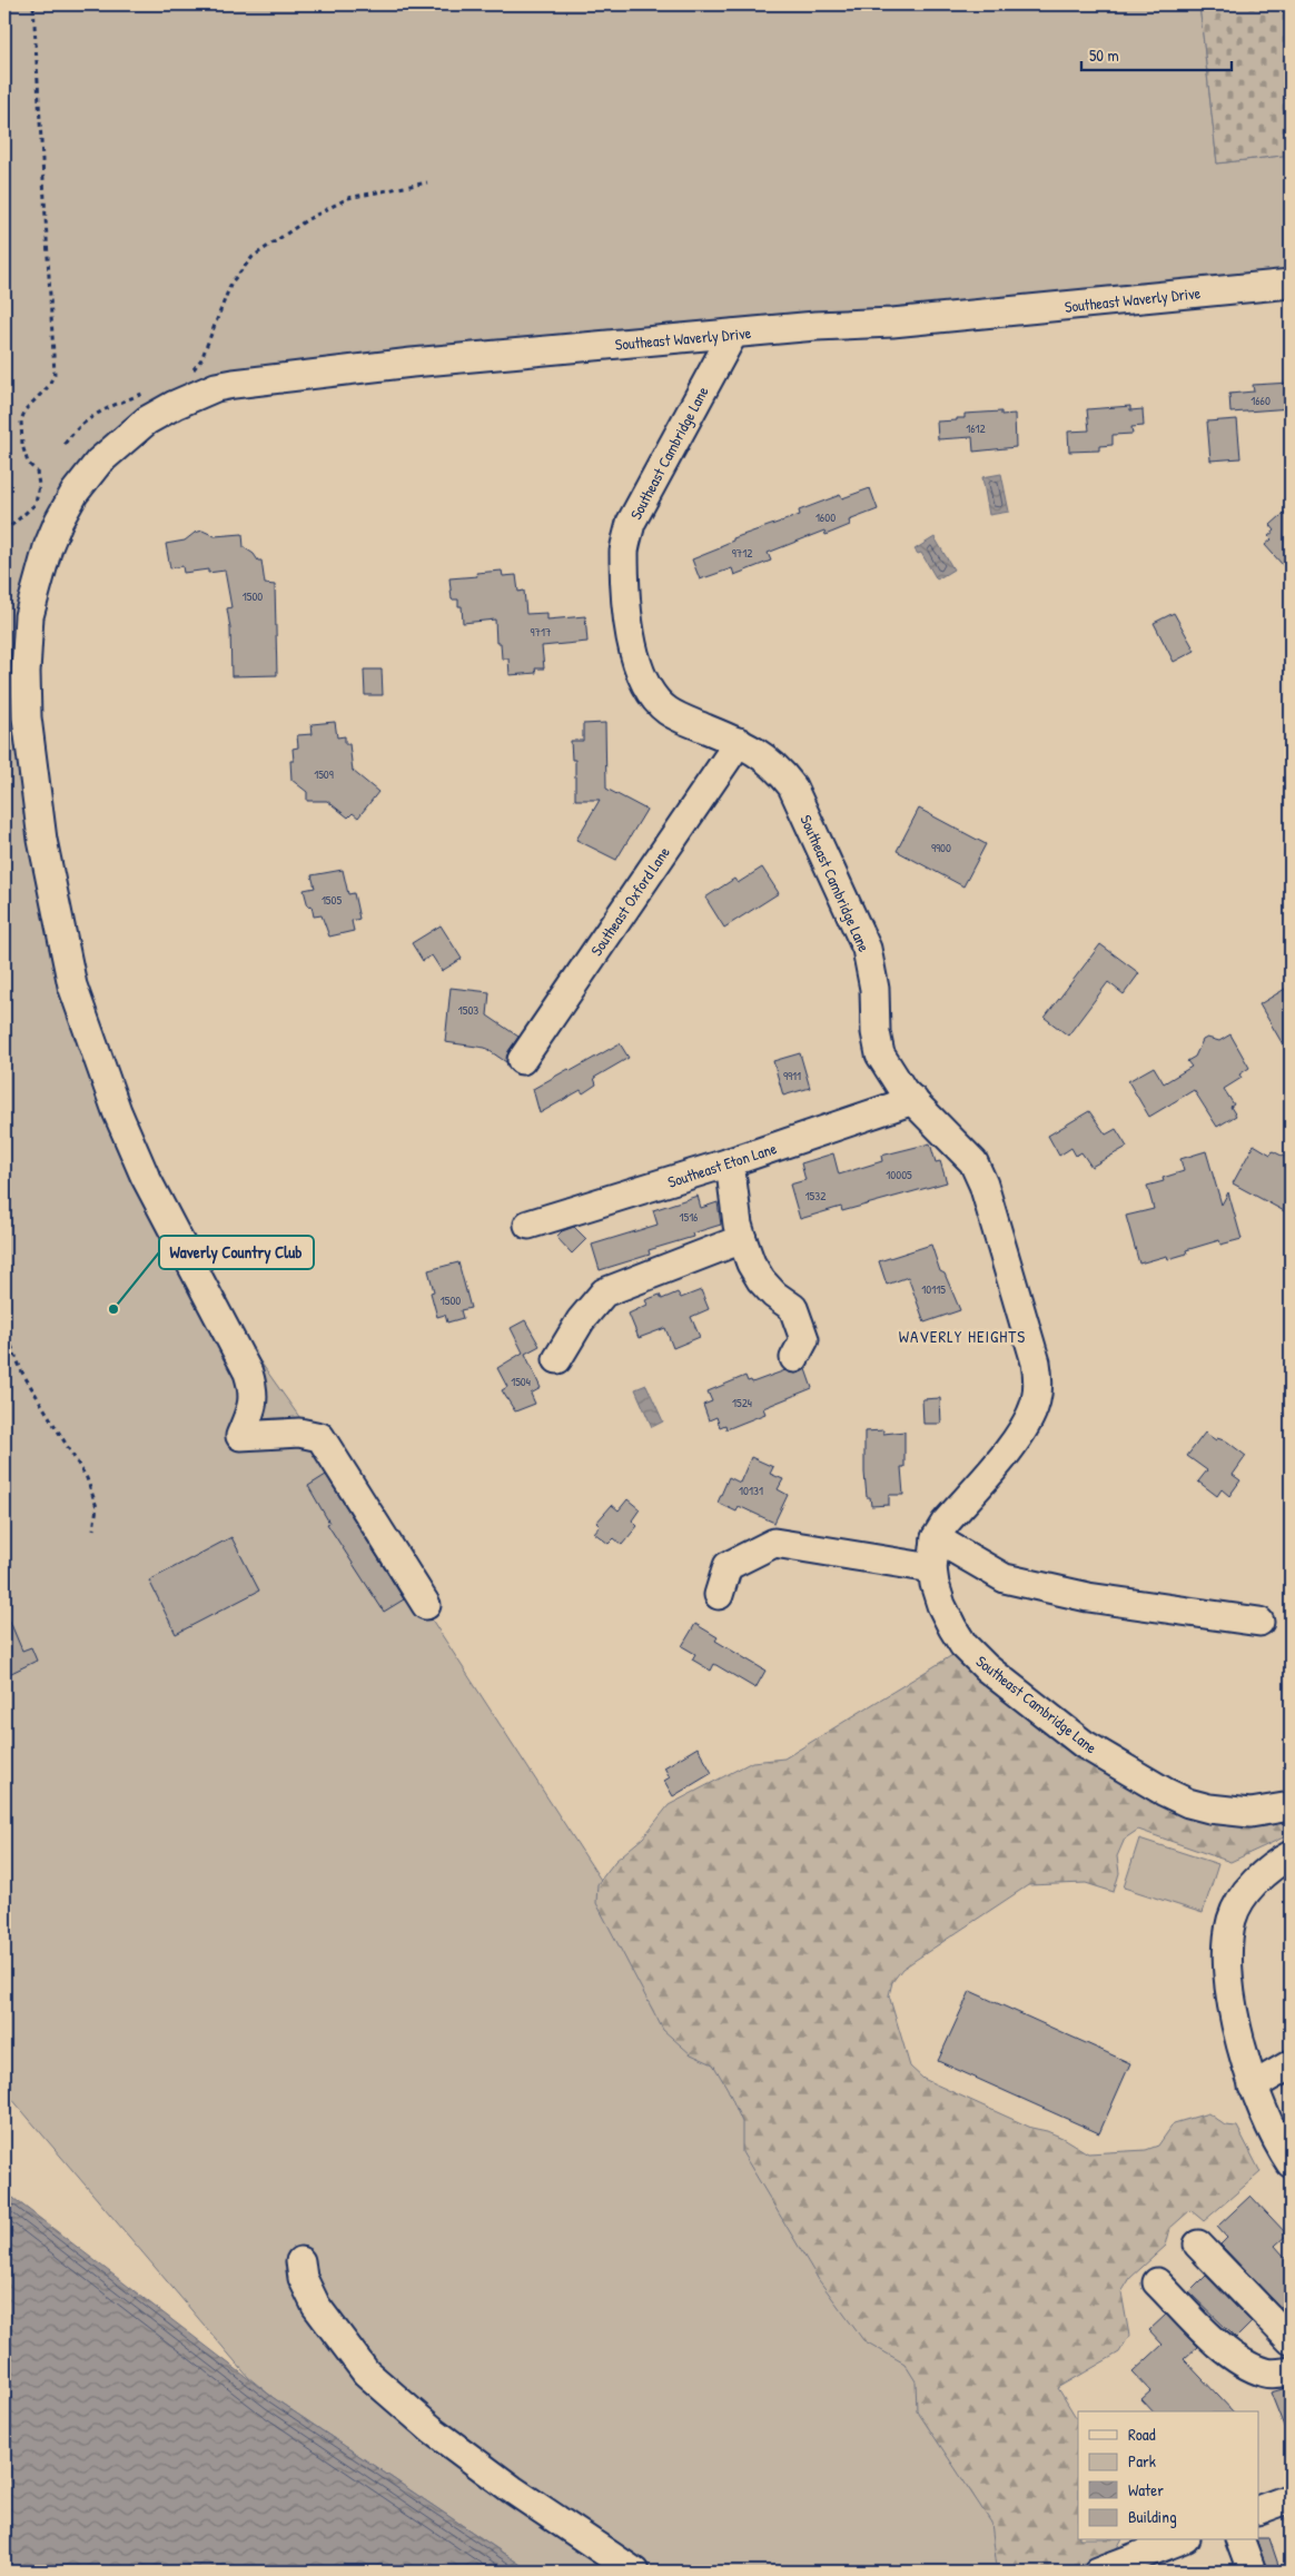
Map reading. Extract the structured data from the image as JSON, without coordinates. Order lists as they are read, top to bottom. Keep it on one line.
{"streets":{"street":["Southeast Waverly Drive","Southeast Cambridge Lane","Southeast Oxford Lane","Southeast Eton Lane"]},"crossings":[["Southeast Waverly Drive","Southeast Cambridge Lane"],["Southeast Cambridge Lane","Southeast Oxford Lane"],["Southeast Cambridge Lane","Southeast Eton Lane"]],"districts":["WAVERLY HEIGHTS"],"places":["Waverly Country Club"],"house_numbers":["1660","1612","1600","9712","1500","9717","1509","9900","1505","1503","9911","10005","1532","1516","10115","1500","1504","1524","10131"],"legend":["Road","Park","Water","Building"],"scale_bar":"50 m"}
